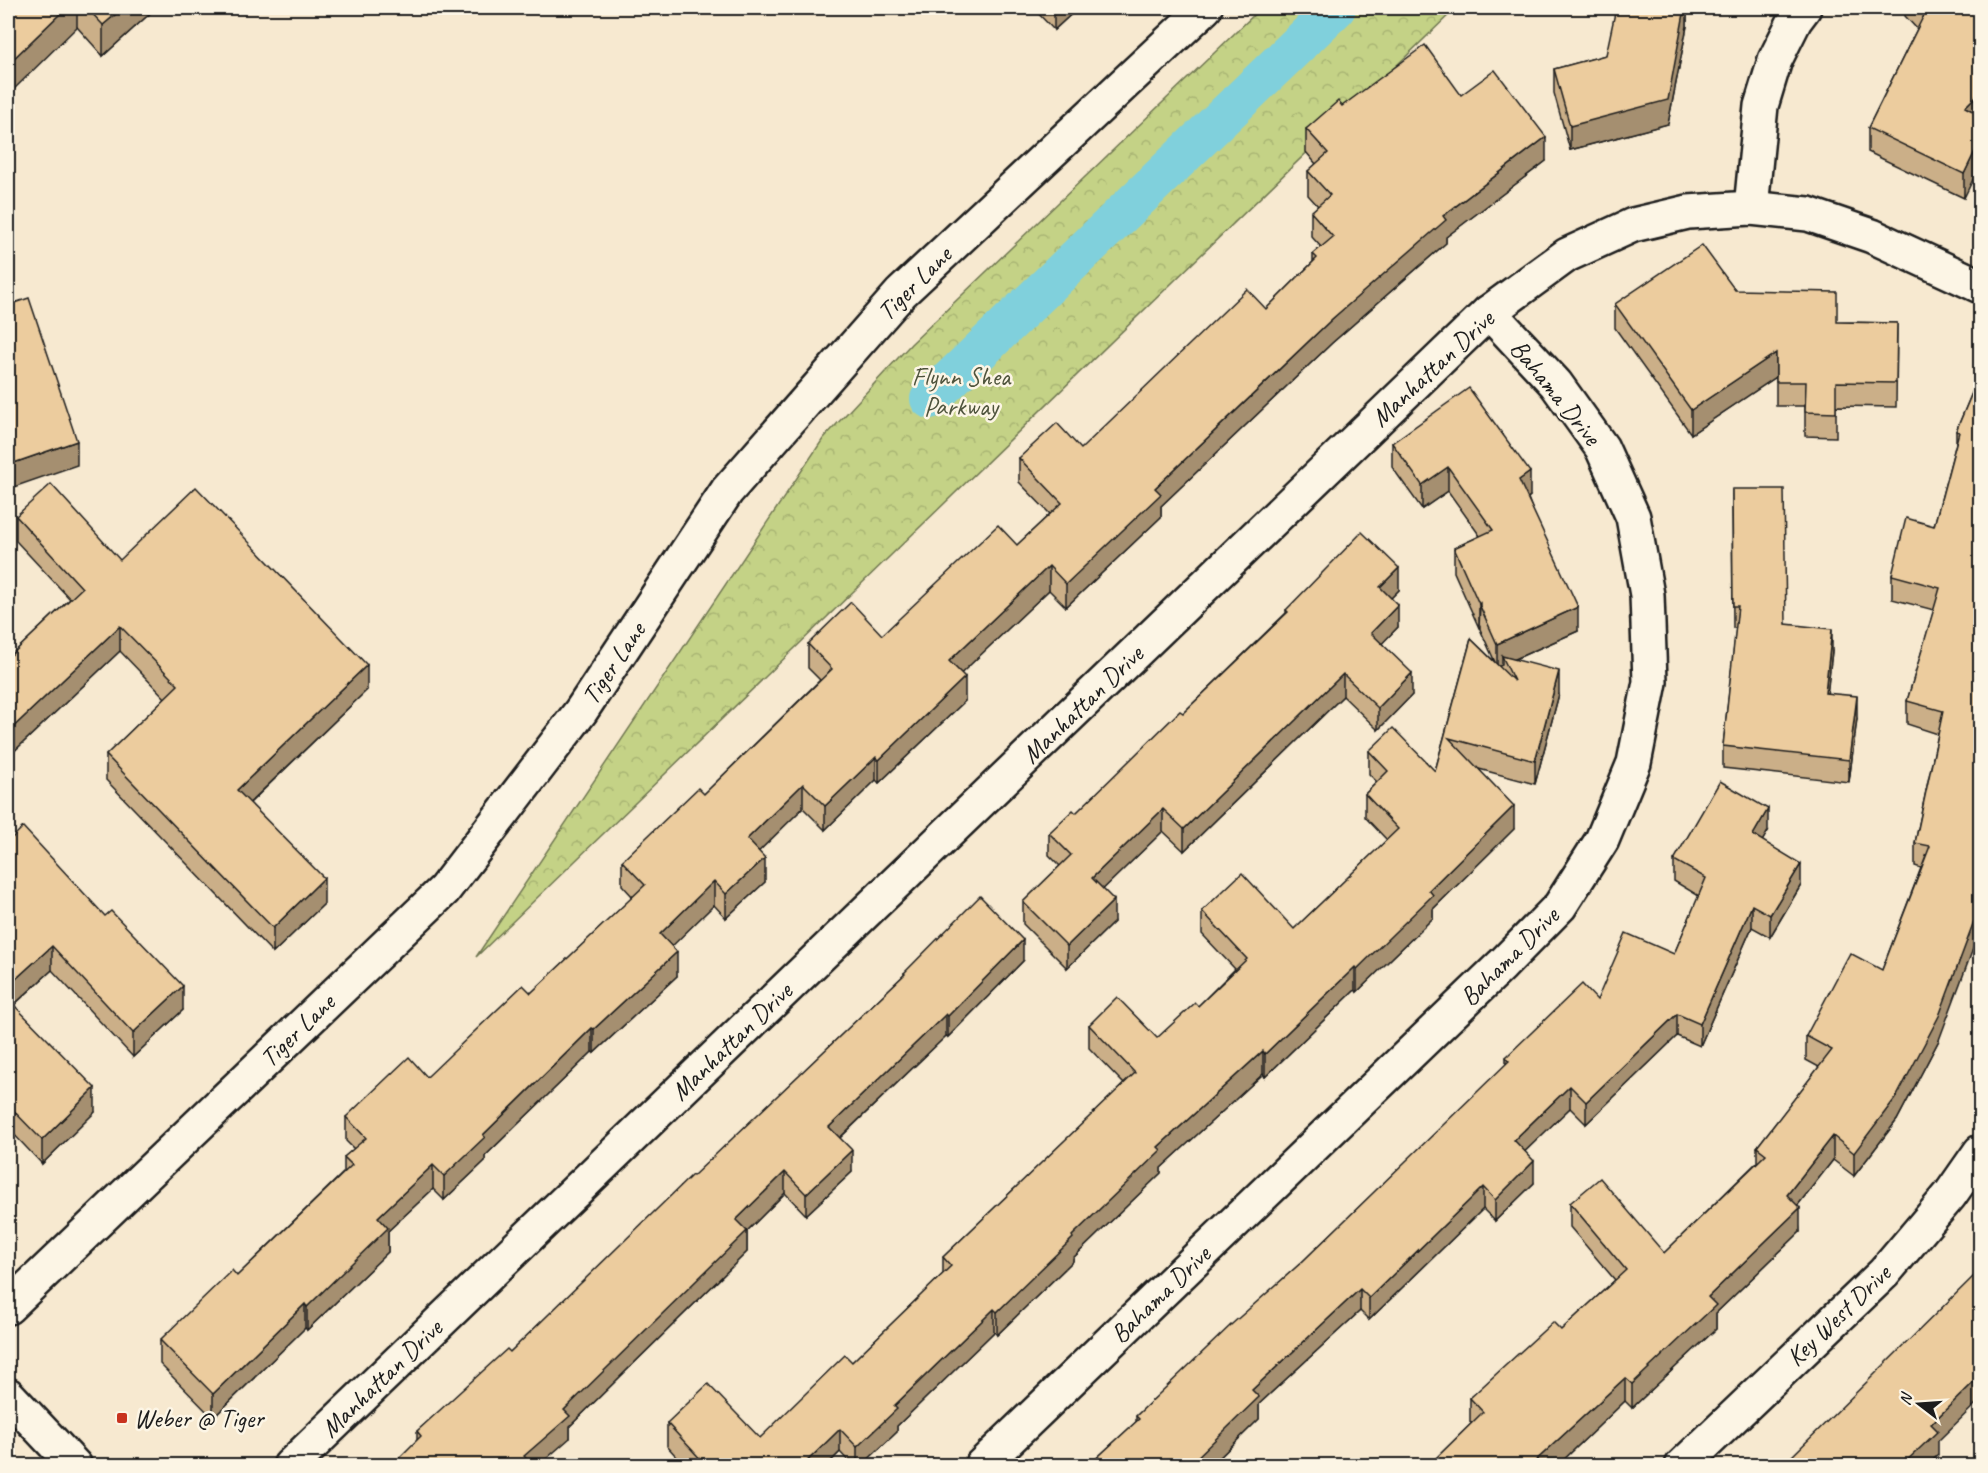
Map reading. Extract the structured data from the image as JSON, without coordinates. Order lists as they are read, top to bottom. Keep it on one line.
{"streets":{"street":["Tiger Lane","Manhattan Drive","Bahama Drive","Key West Drive"]},"crossings":[["Manhattan Drive","Bahama Drive"]],"parks":["Flynn Shea Parkway"],"places":{"transit":["Weber @ Tiger"]},"north":"left"}
